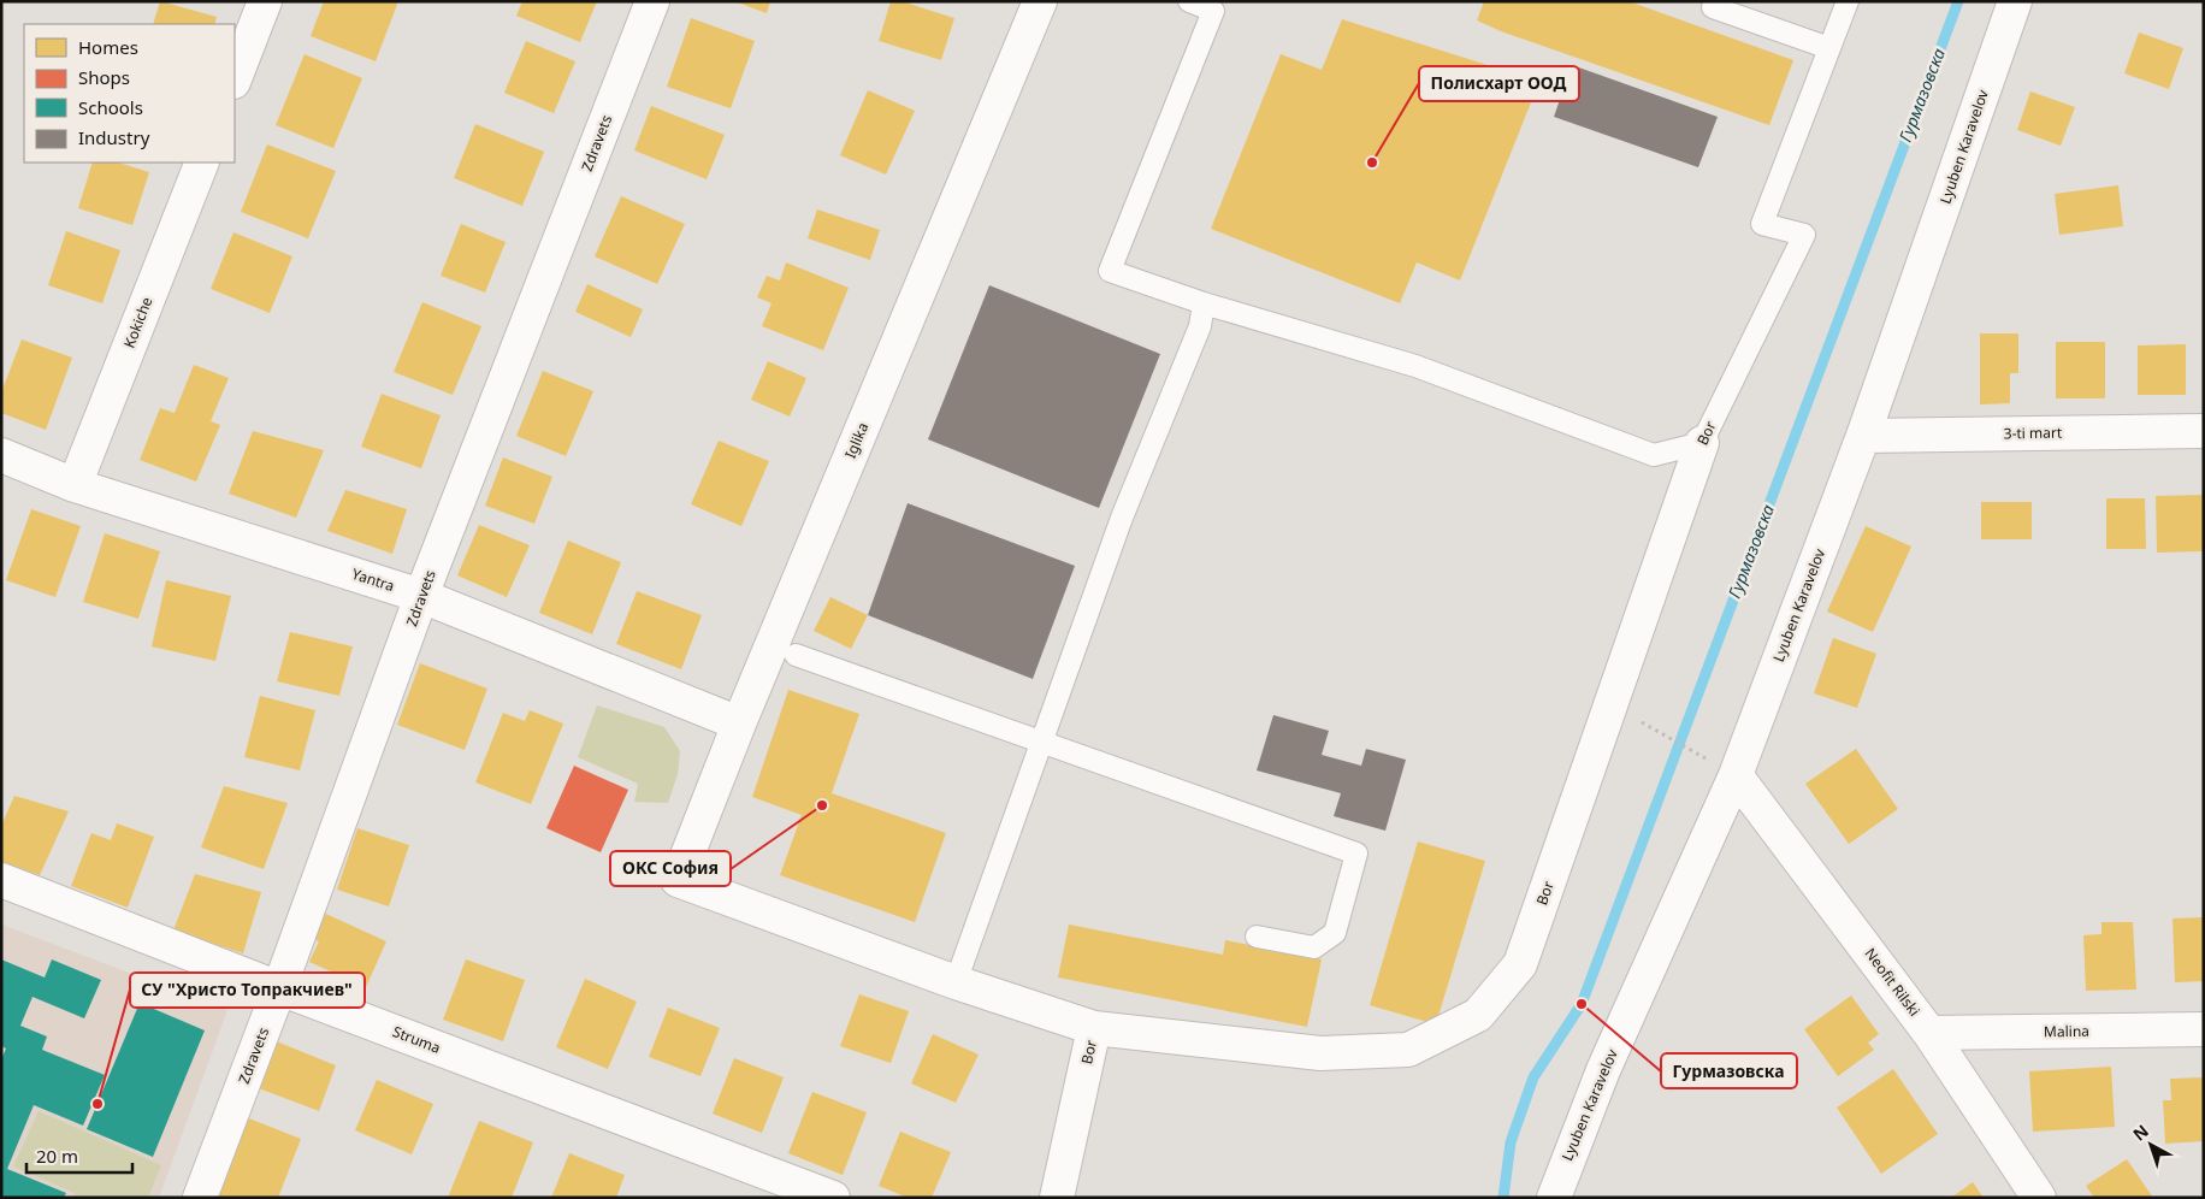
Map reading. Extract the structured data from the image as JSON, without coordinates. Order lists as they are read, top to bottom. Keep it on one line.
{"streets":{"street":["Zdravets","Lyuben Karavelov","Kokiche","Bor","3-ti mart","Iglika","Yantra","Neofit Rilski","Malina","Struma"]},"crossings":[["Zdravets","Yantra"],["Zdravets","Struma"],["Lyuben Karavelov","3-ti mart"],["Lyuben Karavelov","Neofit Rilski"],["Kokiche","Yantra"],["Iglika","Yantra"],["Neofit Rilski","Malina"]],"water":["Гурмазовска"],"places":["Полисхарт ООД","ОКС София","Гурмазовска","СУ \"Христо Топракчиев\""],"legend":["Homes","Shops","Schools","Industry"],"scale_bar":"20 m","north":"top left"}
